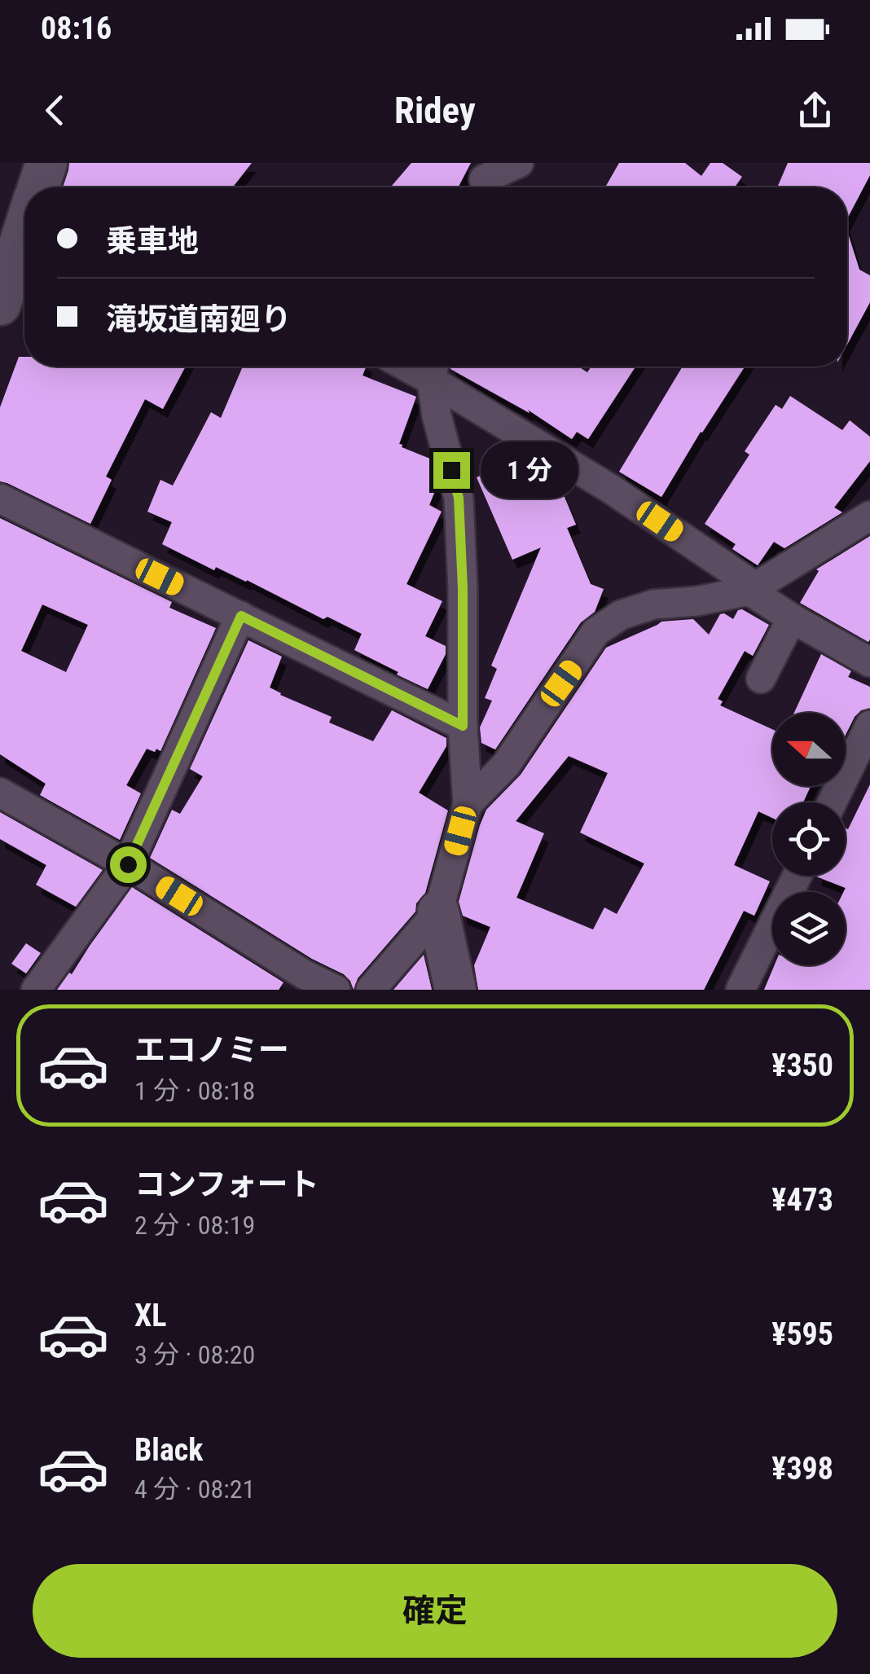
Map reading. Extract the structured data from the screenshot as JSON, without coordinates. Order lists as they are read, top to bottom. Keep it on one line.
{"north":"left","page":{"status":"08:16","header":"Ridey","banner":["乗車地","滝坂道南廻り"],"bubble":"1 分","list":[{"name":"エコノミー","note":"1 分 · 08:18","value":"¥350"},{"name":"コンフォート","note":"2 分 · 08:19","value":"¥473"},{"name":"XL","note":"3 分 · 08:20","value":"¥595"},{"name":"Black","note":"4 分 · 08:21","value":"¥398"}],"buttons":"確定"}}
